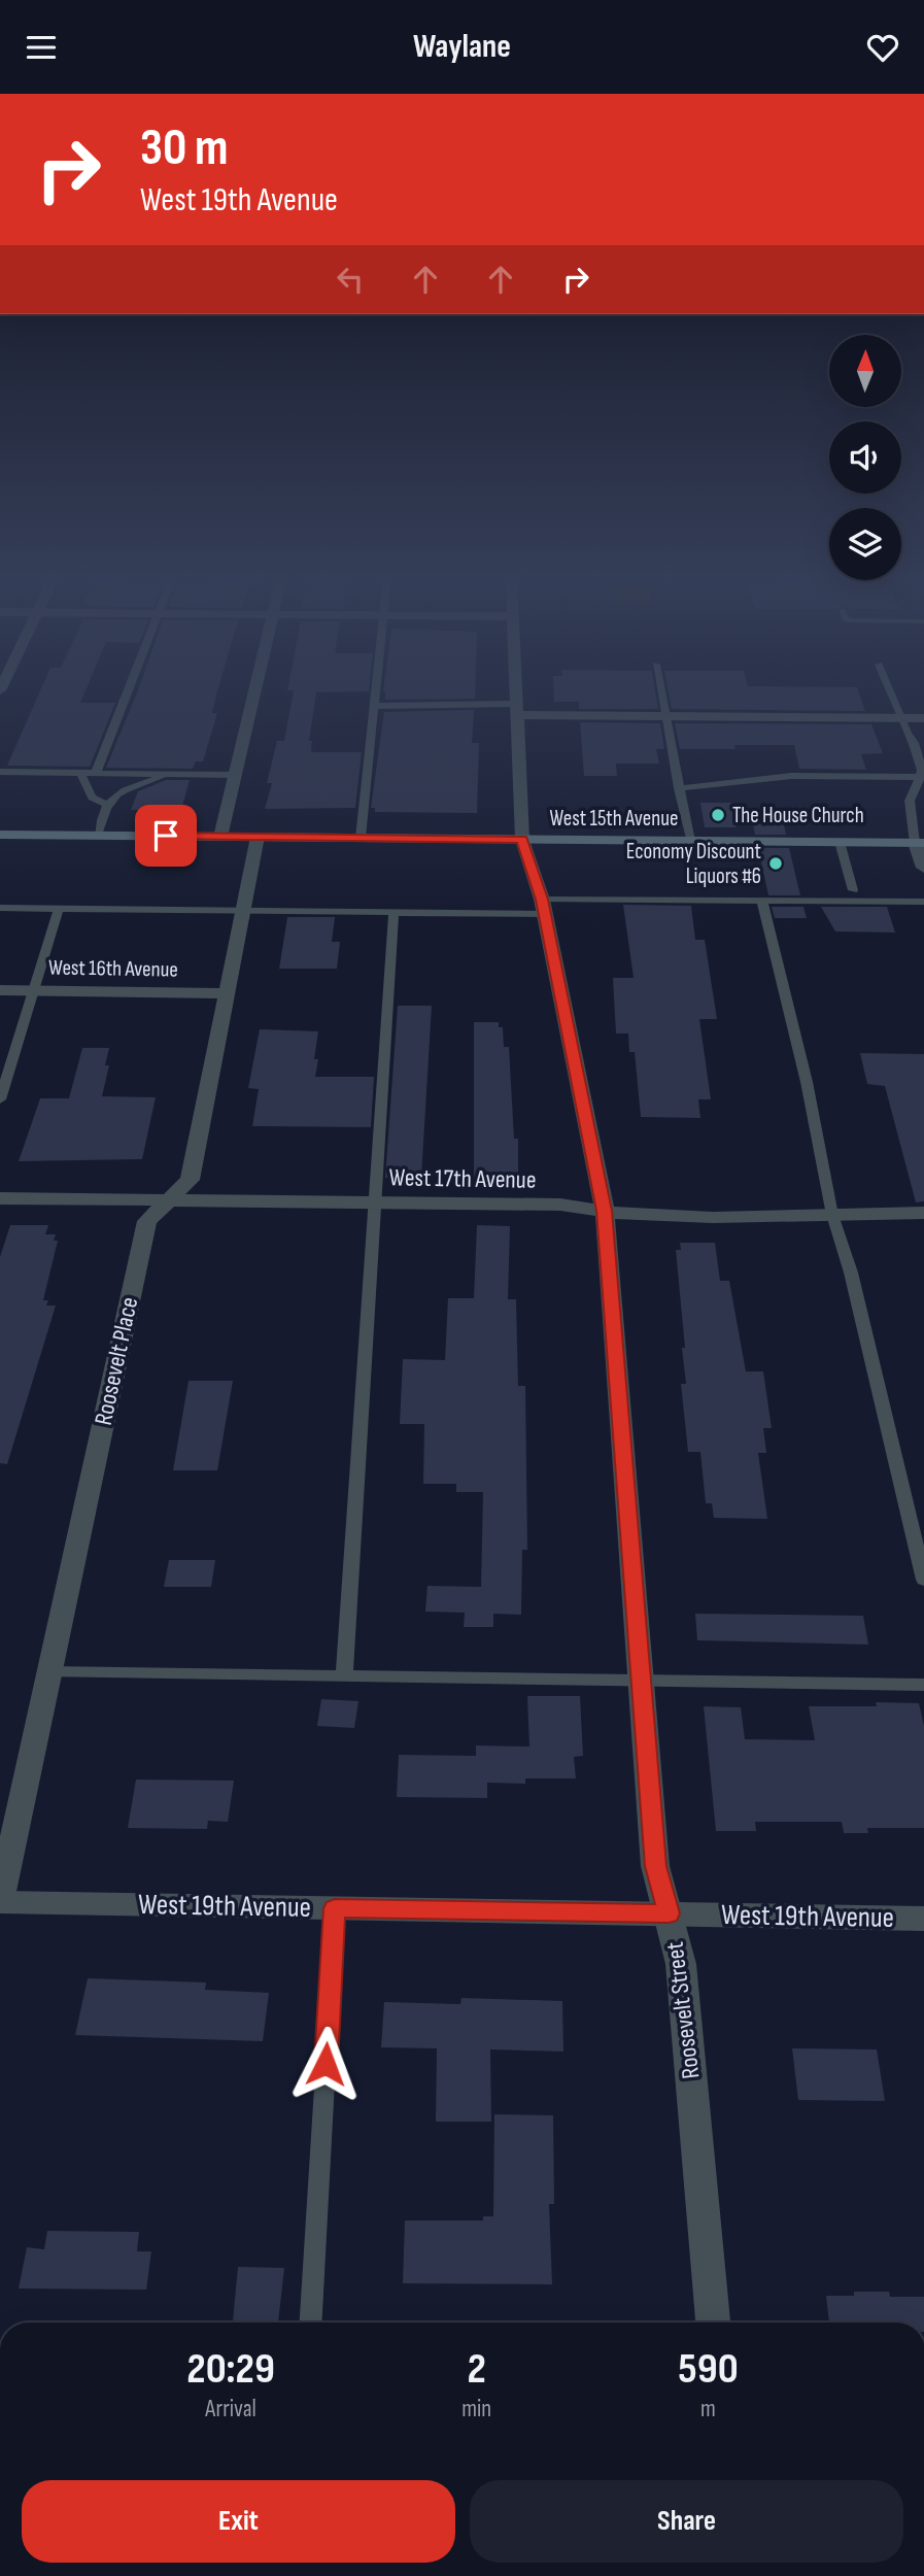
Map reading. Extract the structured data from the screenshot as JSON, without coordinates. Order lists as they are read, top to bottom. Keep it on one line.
{"streets":{"main road":["West 15th Avenue"],"street":["West 16th Avenue","West 17th Avenue","Roosevelt Place","West 19th Avenue","Roosevelt Street"]},"crossings":[["West 15th Avenue","Roosevelt Place"],["West 15th Avenue","Roosevelt Street"],["West 16th Avenue","Roosevelt Place"],["West 17th Avenue","Roosevelt Place"],["West 17th Avenue","Roosevelt Street"],["Roosevelt Place","West 19th Avenue"],["West 19th Avenue","Roosevelt Street"]],"places":["The House Church","Economy Discount Liquors #6"],"north":"top","page":{"header":"Waylane","turn":["30 m","West 19th Avenue"],"eta":["20:29","Arrival","2","min","590","m"],"buttons":["Exit","Share"]}}
